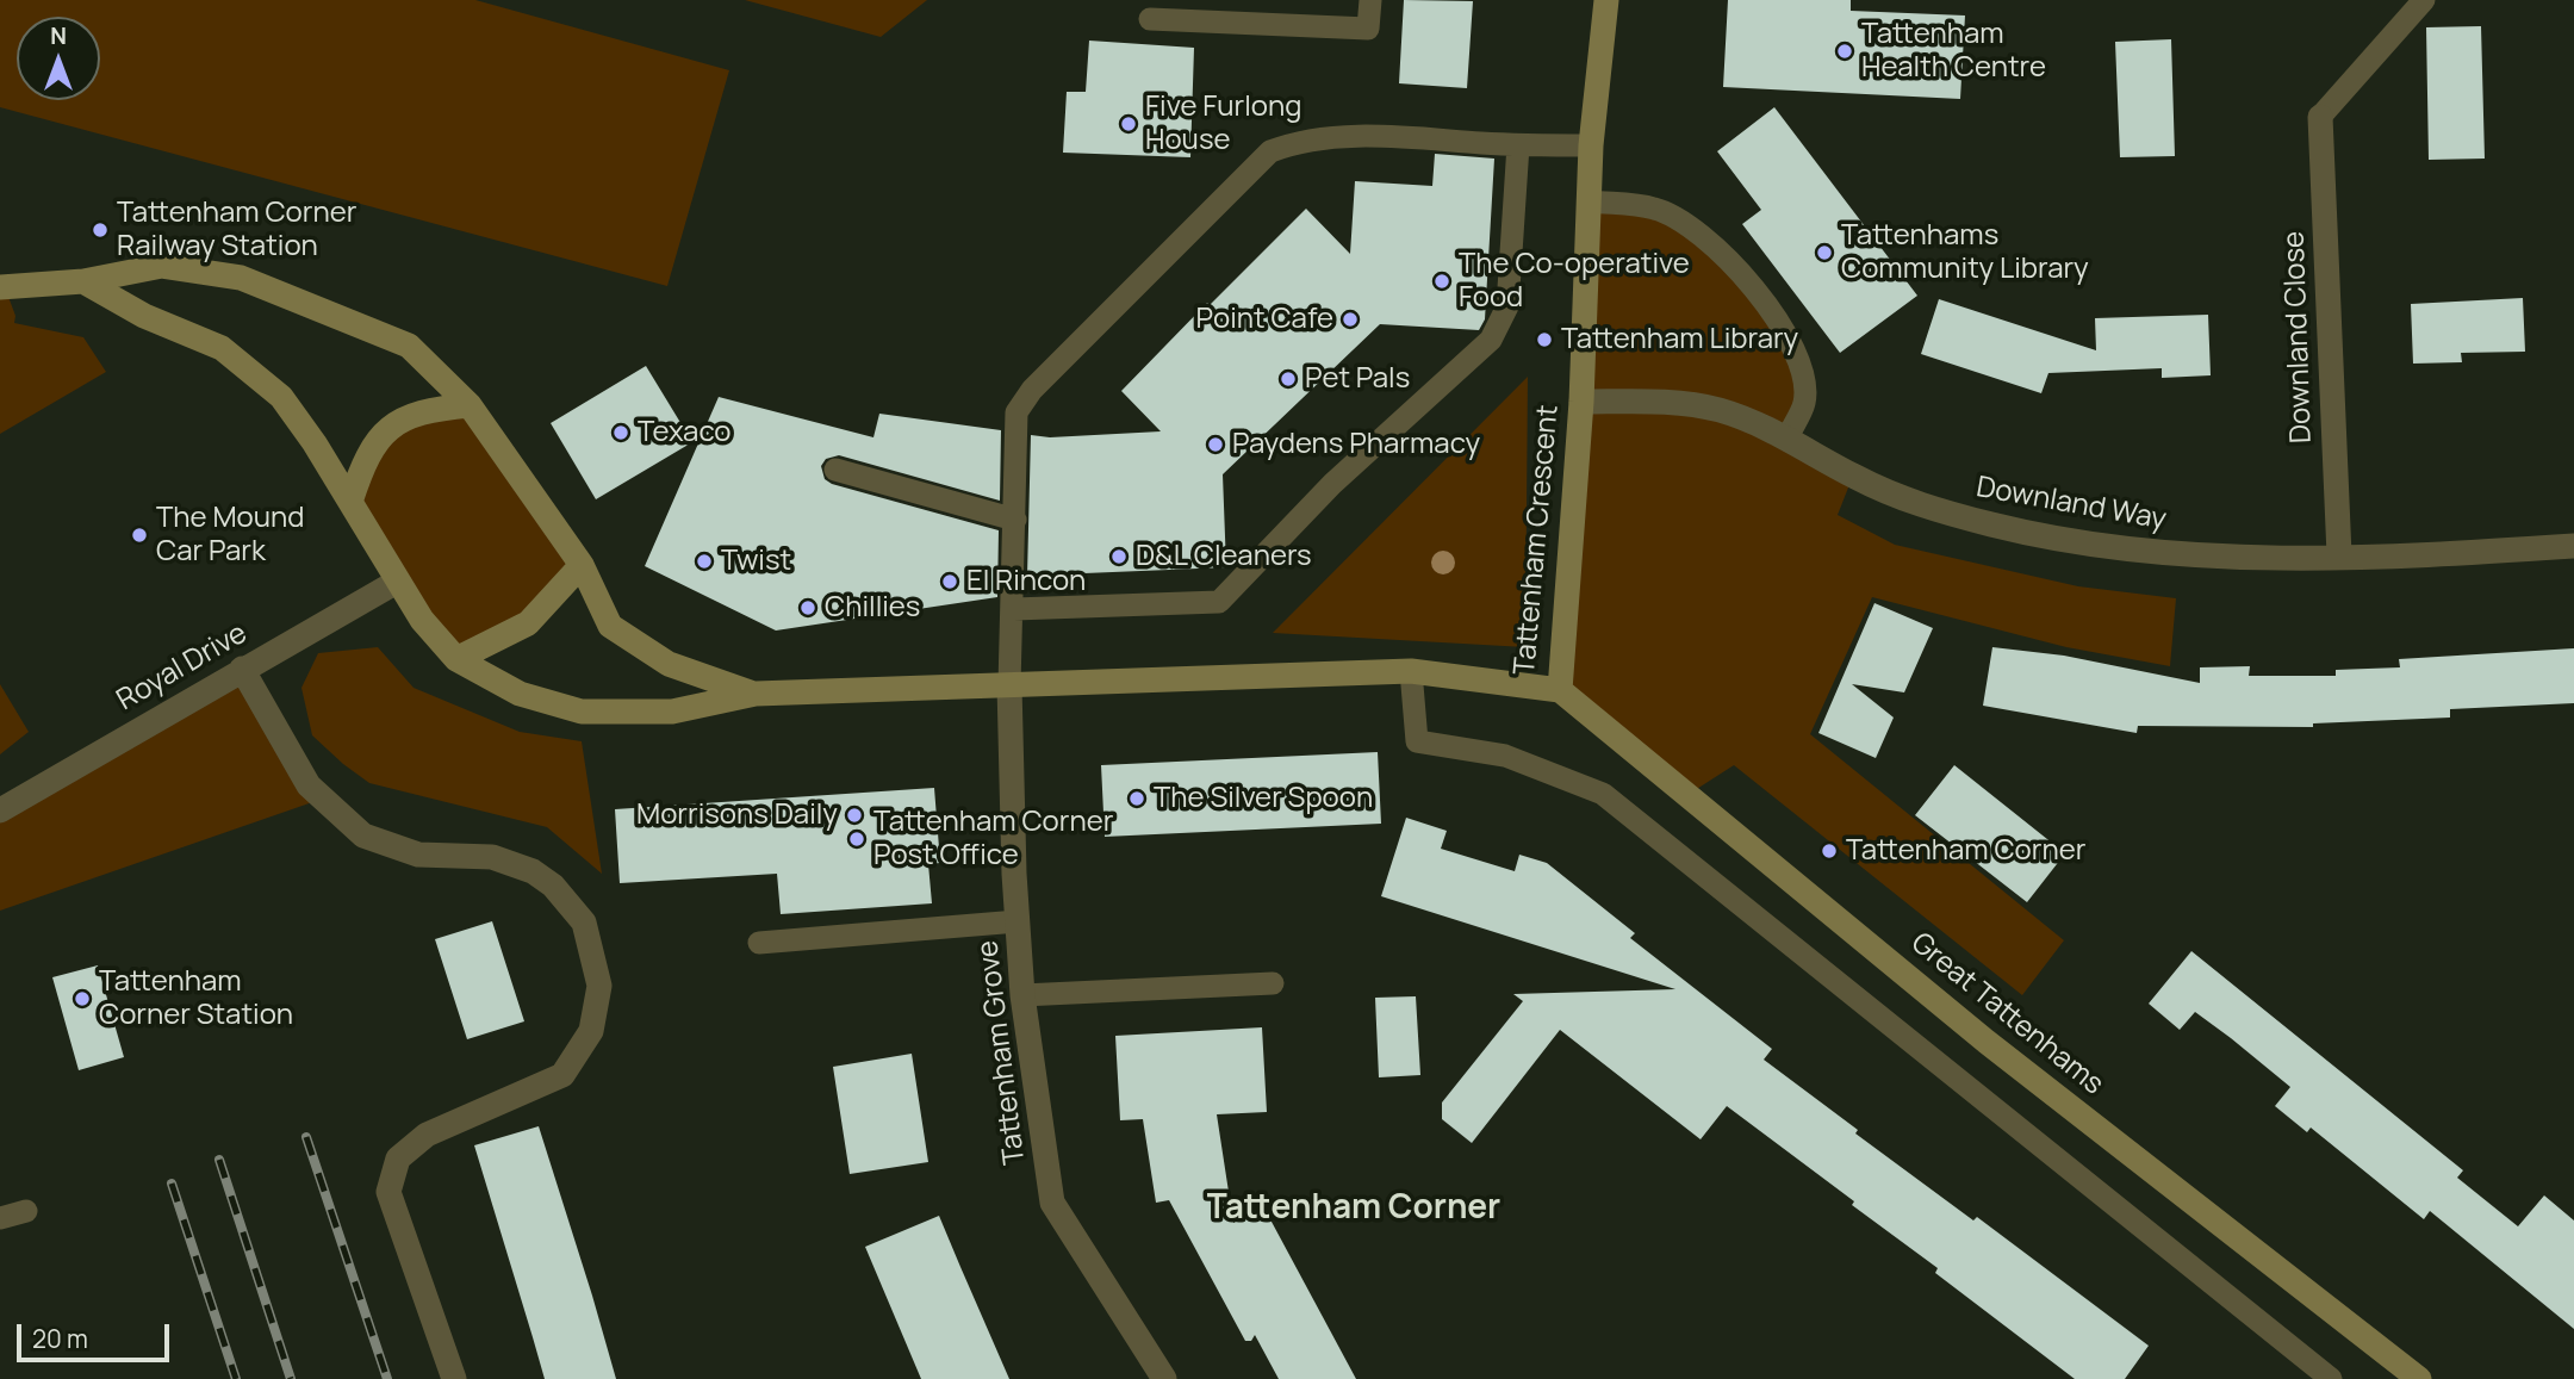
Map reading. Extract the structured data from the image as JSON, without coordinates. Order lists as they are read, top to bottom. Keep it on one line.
{"streets":{"main road":["Tattenham Crescent","Great Tattenhams"],"street":["Downland Close","Downland Way","Royal Drive","Tattenham Grove"]},"crossings":[["Downland Close","Downland Way"],["Downland Way","Tattenham Crescent"],["Tattenham Crescent","Royal Drive"],["Tattenham Crescent","Great Tattenhams"],["Tattenham Crescent","Tattenham Grove"]],"districts":["Tattenham Corner"],"places":["Tattenham Health Centre","Five Furlong House","Tattenham Corner Railway Station","Tattenhams Community Library","The Co-operative Food","Point Cafe","Tattenham Library","Pet Pals","Texaco","Paydens Pharmacy","The Mound Car Park","D&L Cleaners","Twist","El Rincon","Chillies","The Silver Spoon","Morrisons Daily","Tattenham Corner Post Office","Tattenham Corner","Tattenham Corner Station"],"scale_bar":"20 m","north":"top"}
